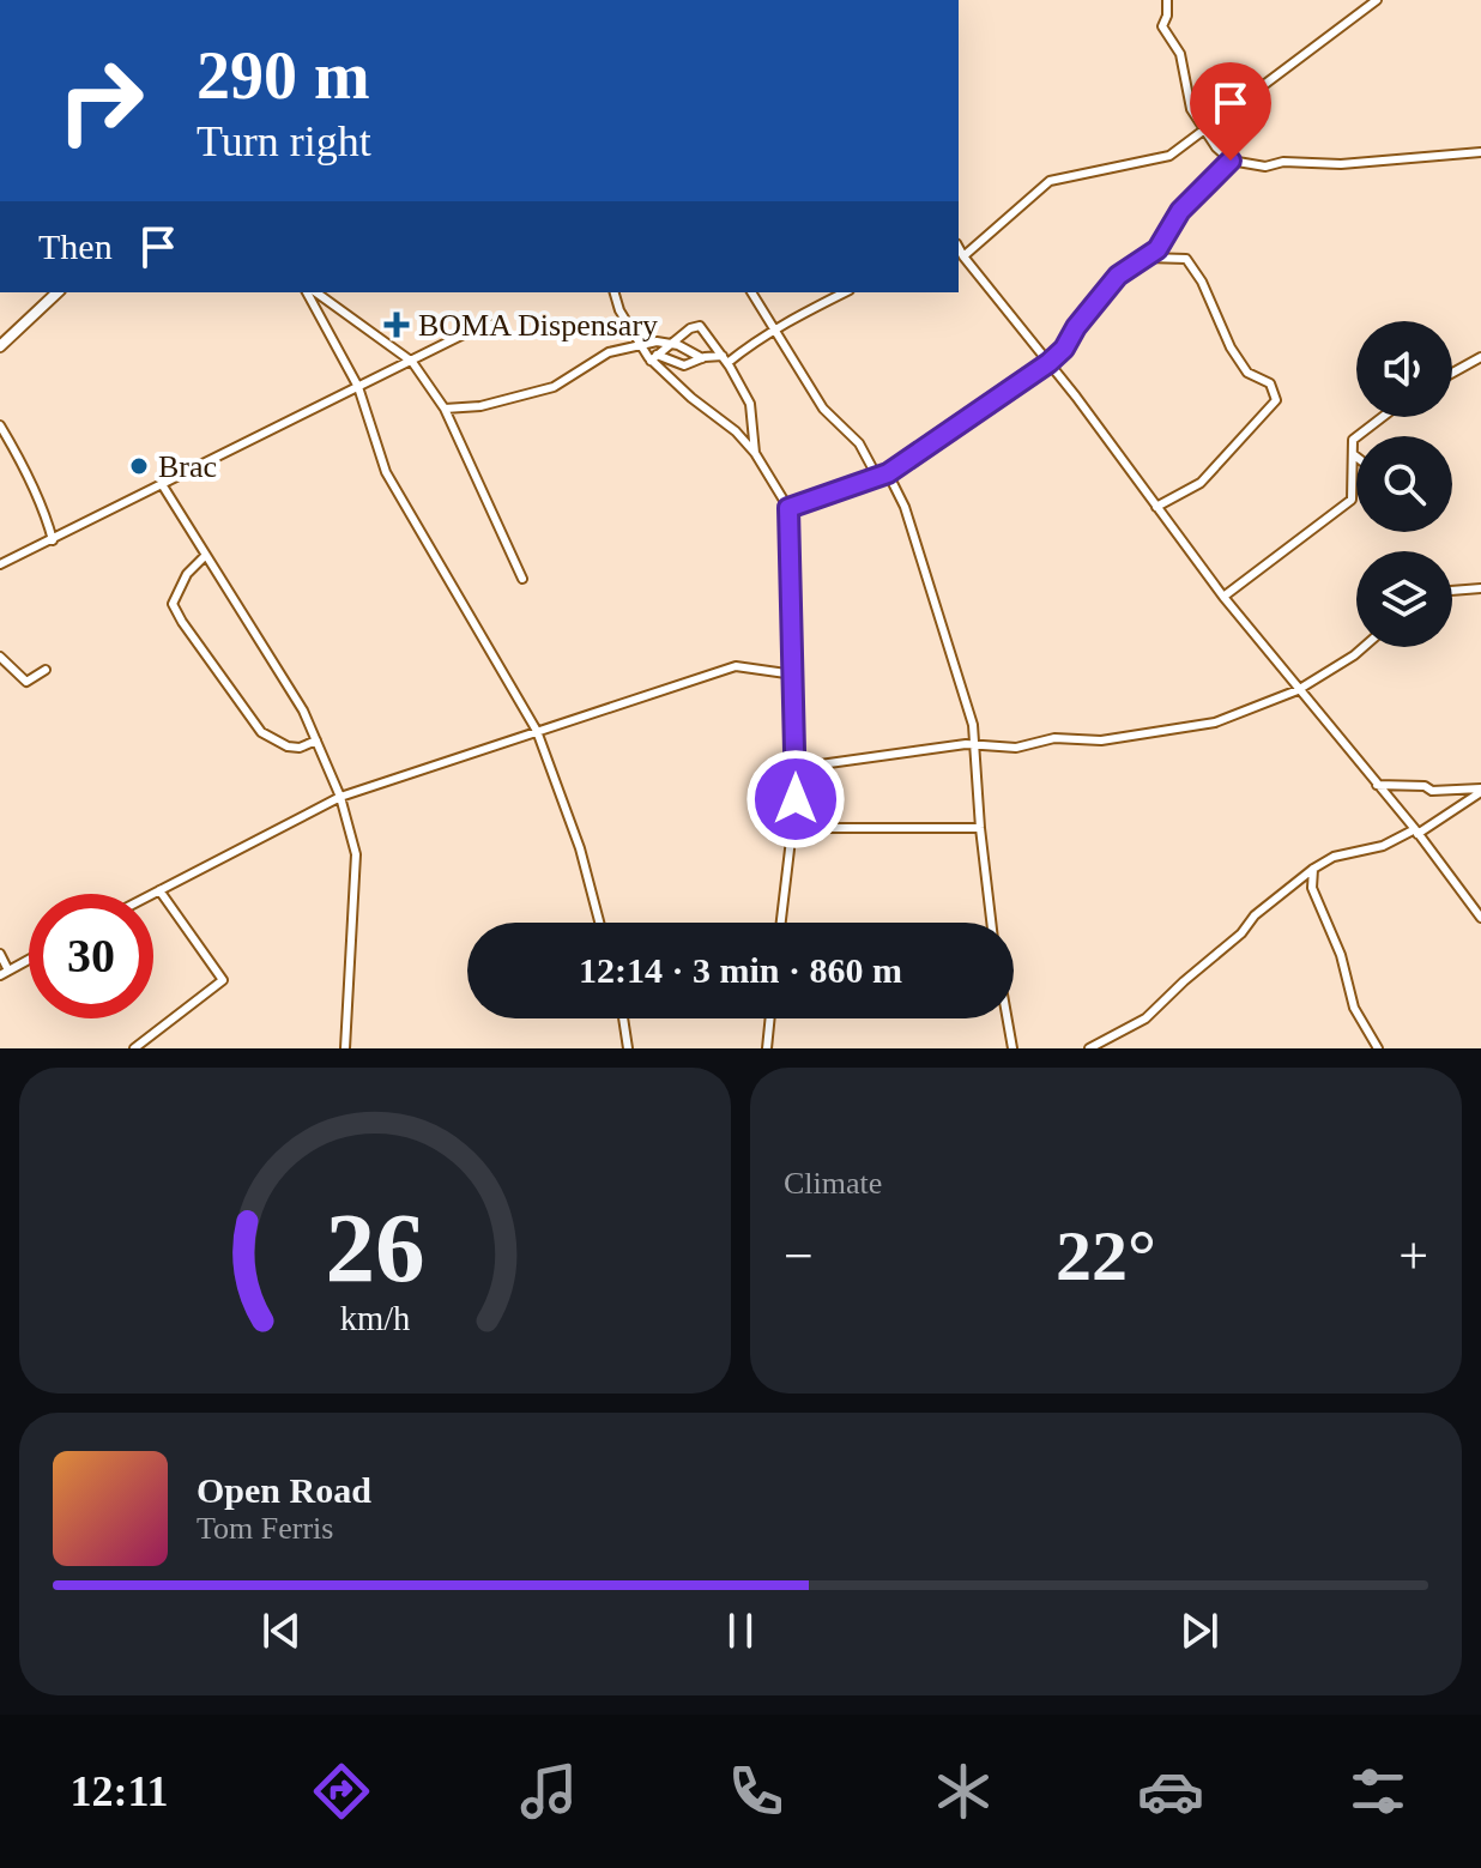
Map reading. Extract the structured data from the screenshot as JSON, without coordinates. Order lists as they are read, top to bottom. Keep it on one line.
{"places":{"health":["BOMA Dispensary"],"other":["Brac"]},"page":{"turn":["290 m","Turn right"],"then":"Then","limit":"30","trip":"12:14 · 3 min · 860 m","tile":"Climate","heat":["−","22°","+"],"song":["Open Road","Tom Ferris"],"tabs":"12:11","gauge":["26","km/h"]}}
